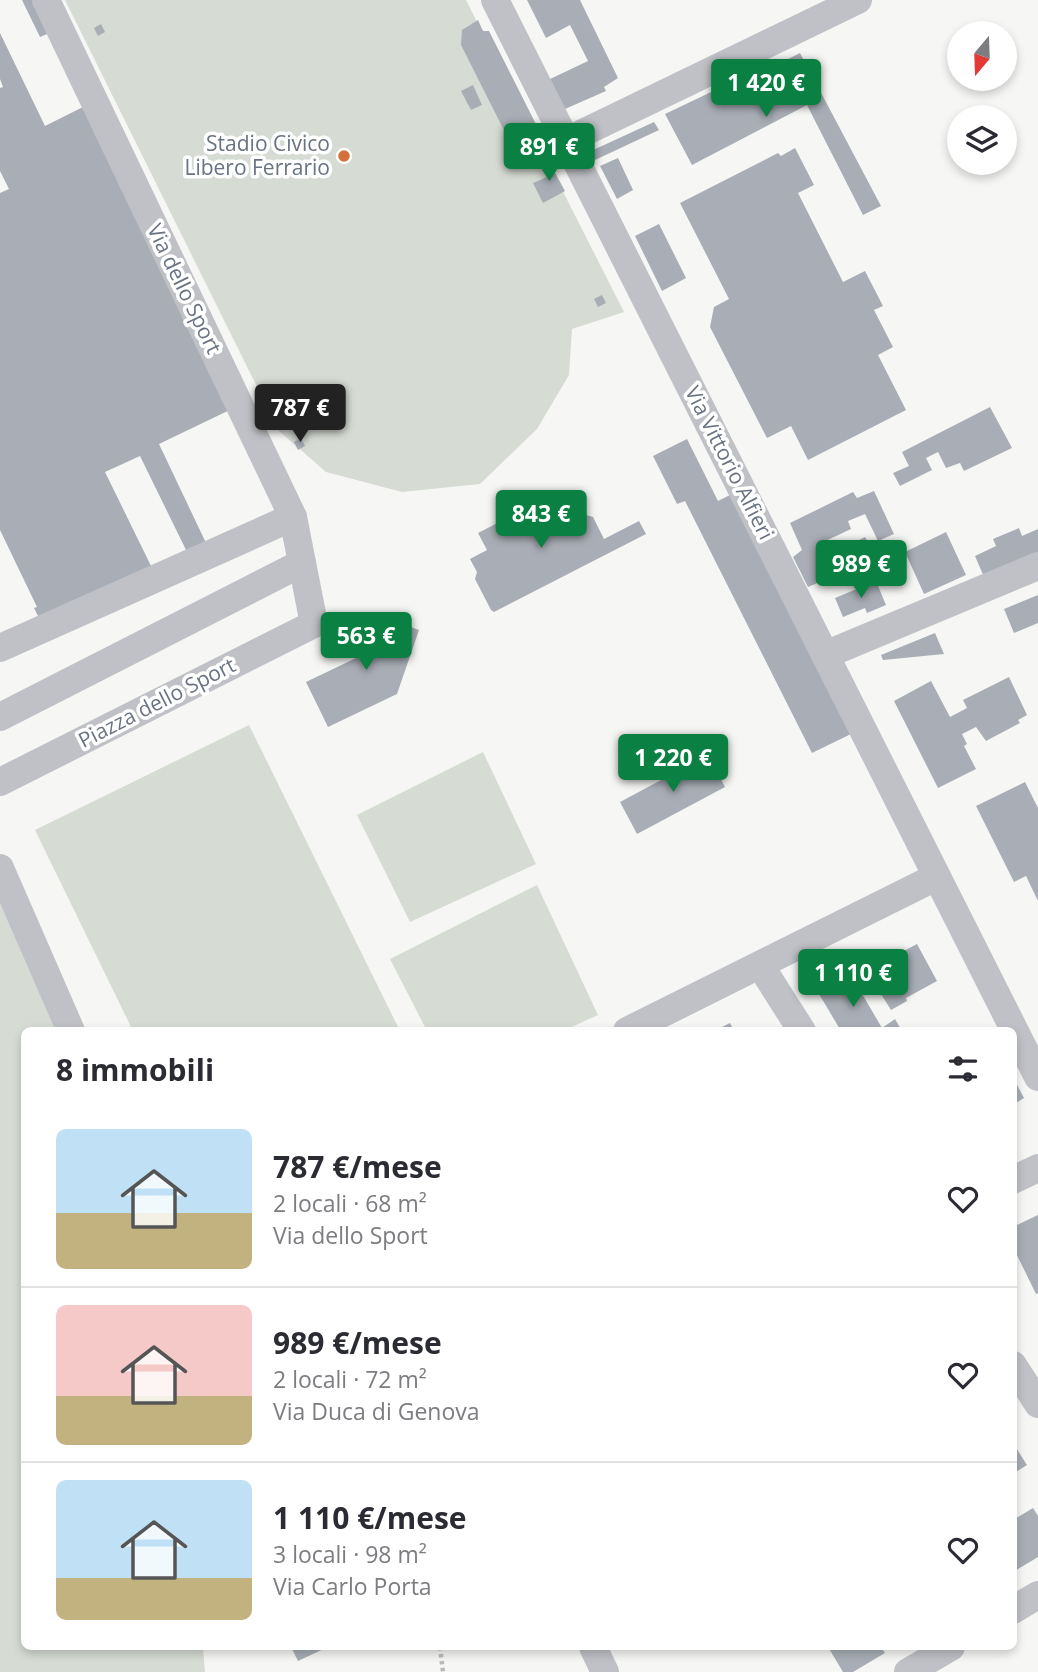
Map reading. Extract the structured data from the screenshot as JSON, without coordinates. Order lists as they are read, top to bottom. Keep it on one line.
{"streets":{"street":["Via dello Sport","Via Vittorio Alfieri","Piazza dello Sport"]},"crossings":[["Via dello Sport","Piazza dello Sport"]],"places":["Stadio Civico Libero Ferrario"],"north":"bottom","page":{"price":["1 420 €","891 €","787 €","843 €","989 €","563 €","1 220 €","1 110 €"],"heading":"8 immobili","list":[{"name":"787 €/mese","note":"2 locali · 68 m² · Via dello Sport"},{"name":"989 €/mese","note":"2 locali · 72 m² · Via Duca di Genova"},{"name":"1 110 €/mese","note":"3 locali · 98 m² · Via Carlo Porta"}]}}
